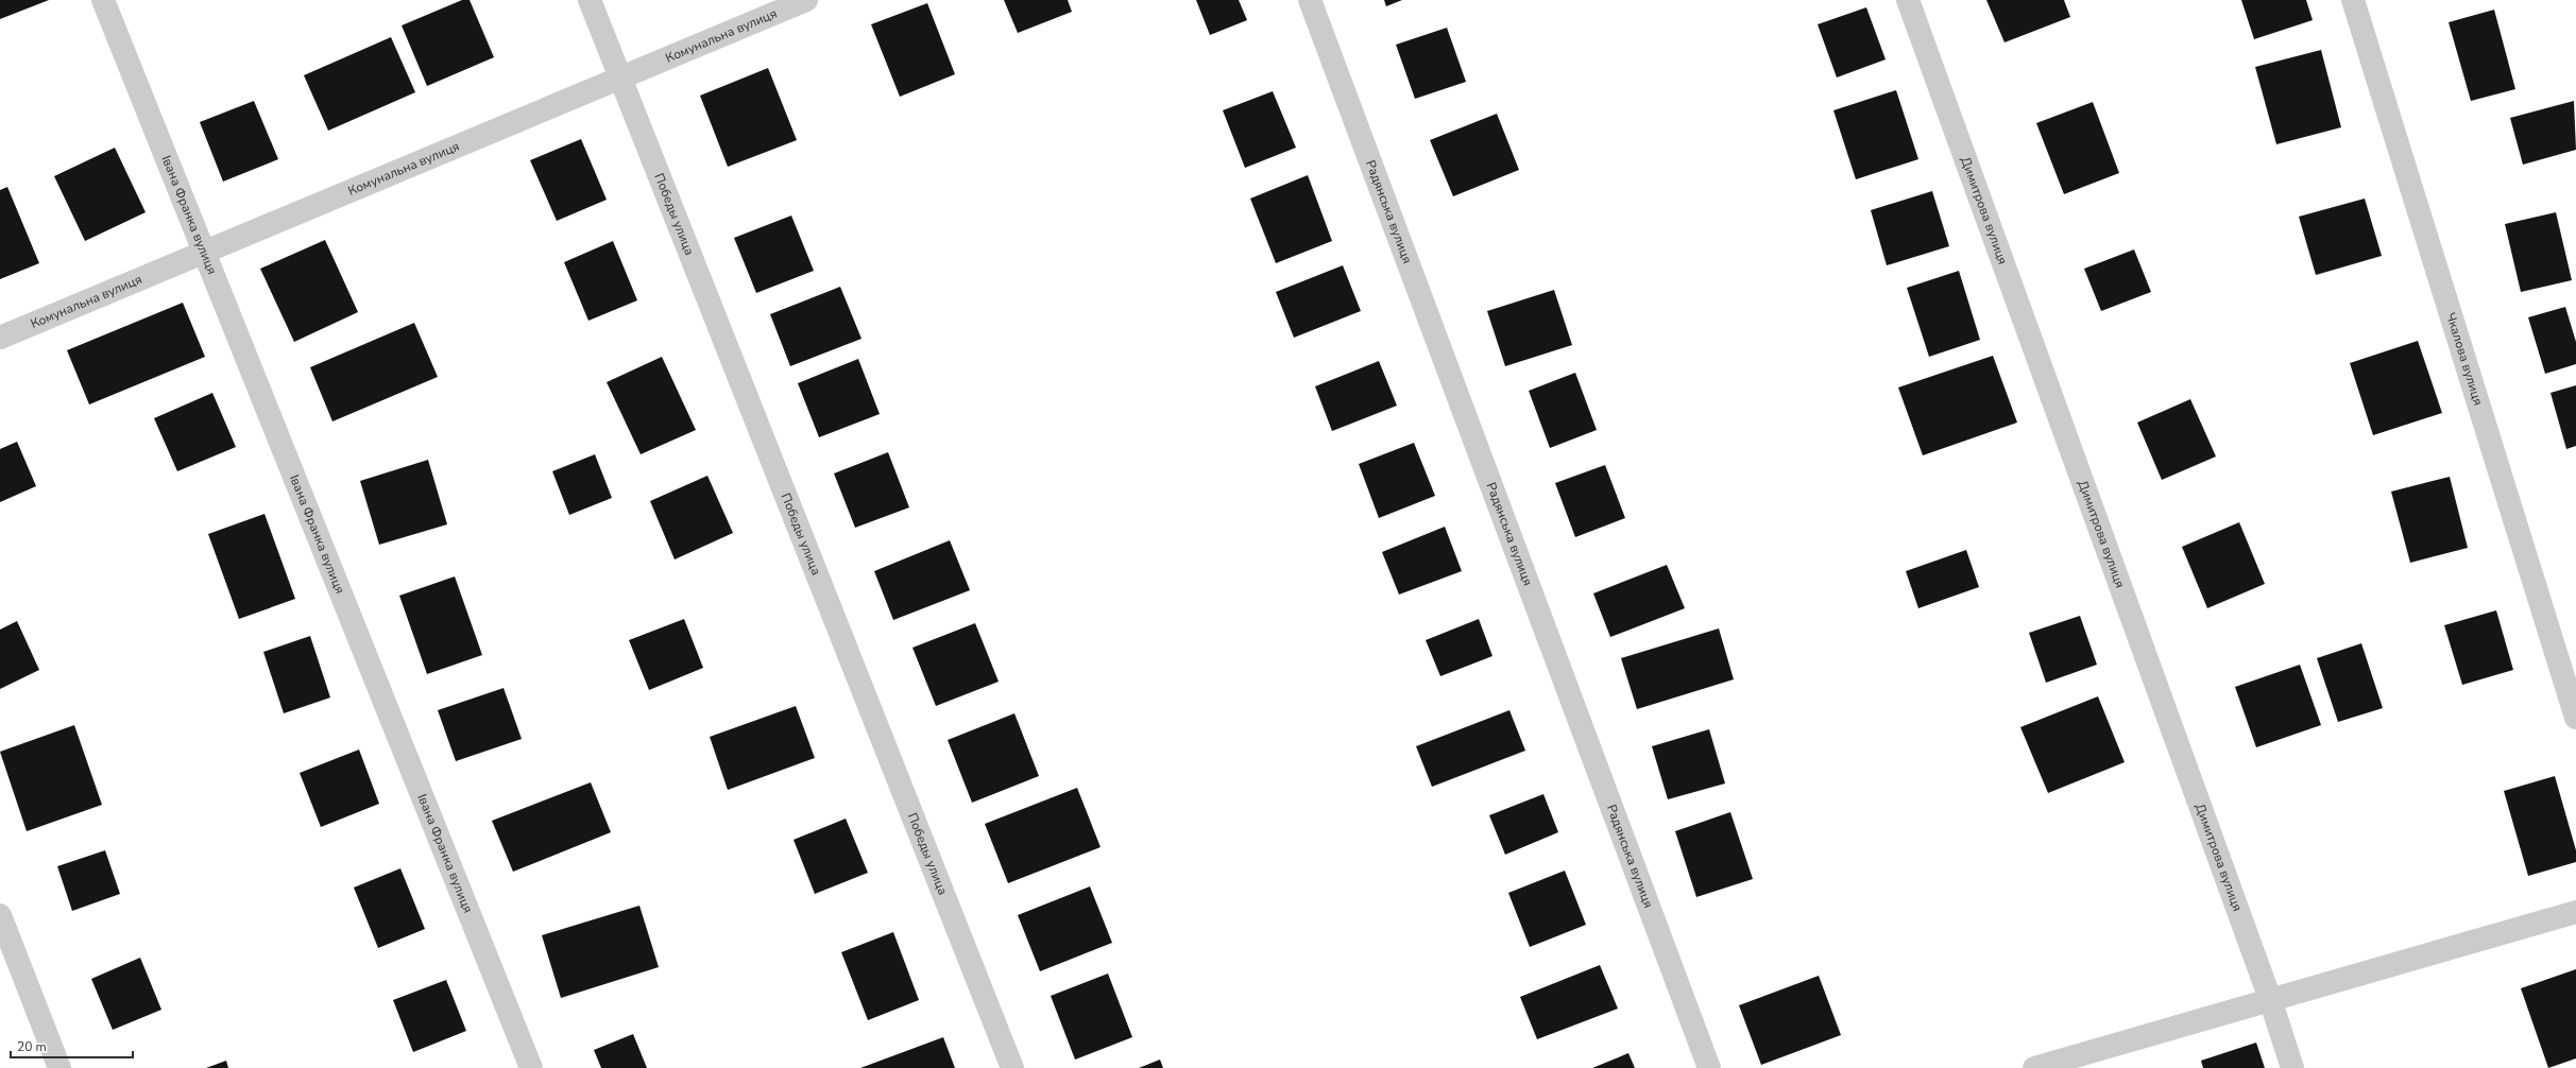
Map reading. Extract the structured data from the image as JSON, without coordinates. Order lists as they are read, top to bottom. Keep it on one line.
{"streets":{"street":["Комунальна вулиця","Димитрова вулиця","Радянська вулиця","Івана Франка вулиця","Победы улица","Чкалова вулиця"]},"crossings":[["Комунальна вулиця","Івана Франка вулиця"],["Комунальна вулиця","Победы улица"]],"scale_bar":"20 m"}
